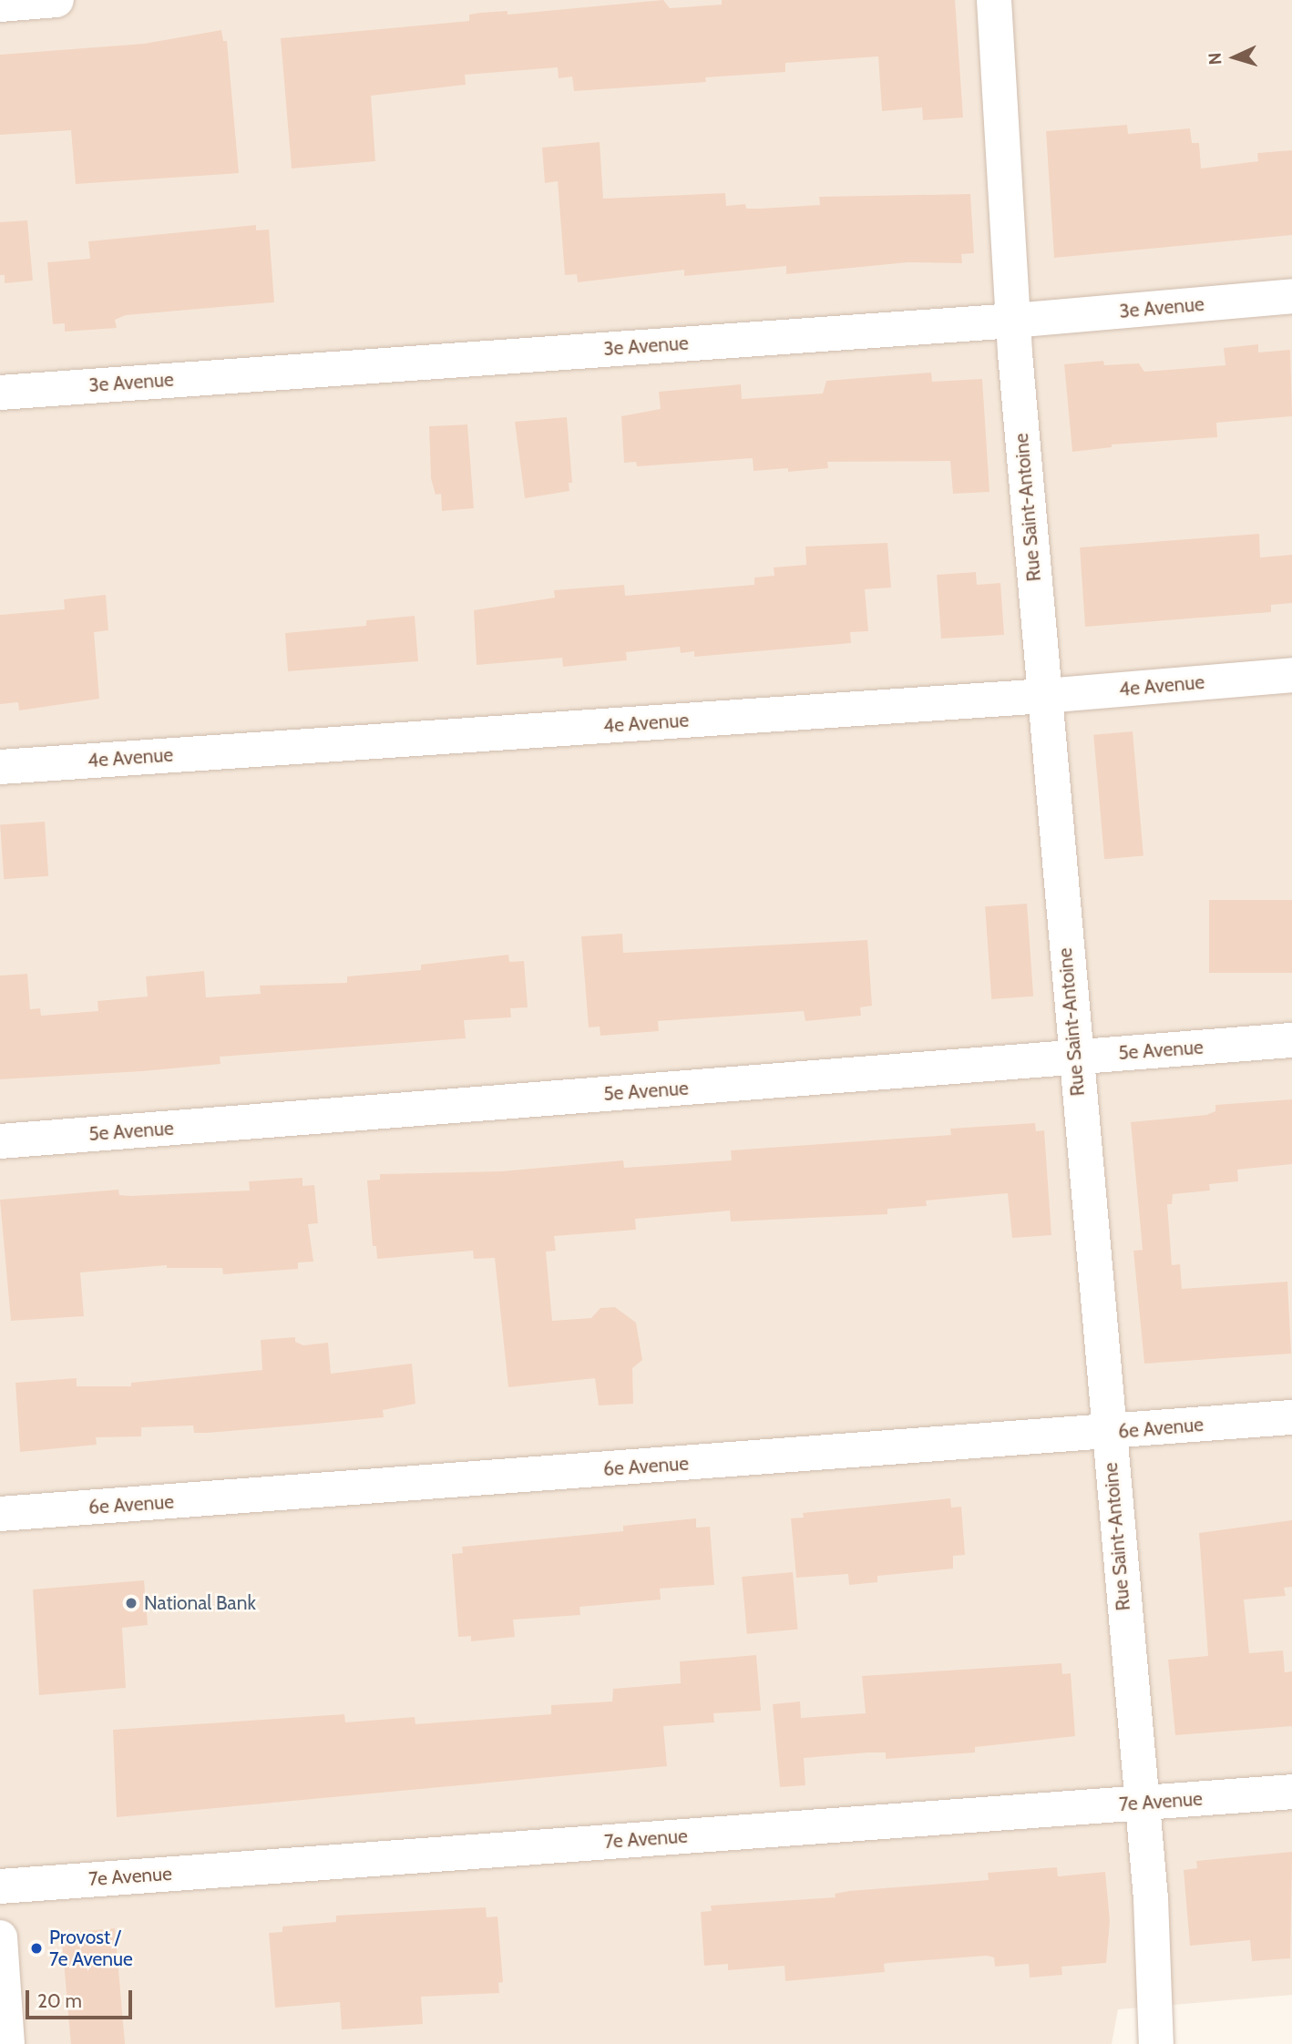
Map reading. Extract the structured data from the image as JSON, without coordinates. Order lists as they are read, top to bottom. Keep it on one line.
{"streets":{"street":["3e Avenue","Rue Saint-Antoine","4e Avenue","5e Avenue","6e Avenue","7e Avenue"]},"crossings":[["3e Avenue","Rue Saint-Antoine"],["Rue Saint-Antoine","4e Avenue"],["Rue Saint-Antoine","5e Avenue"],["Rue Saint-Antoine","6e Avenue"],["Rue Saint-Antoine","7e Avenue"]],"places":["National Bank","Provost / 7e Avenue"],"scale_bar":"20 m","north":"left"}
